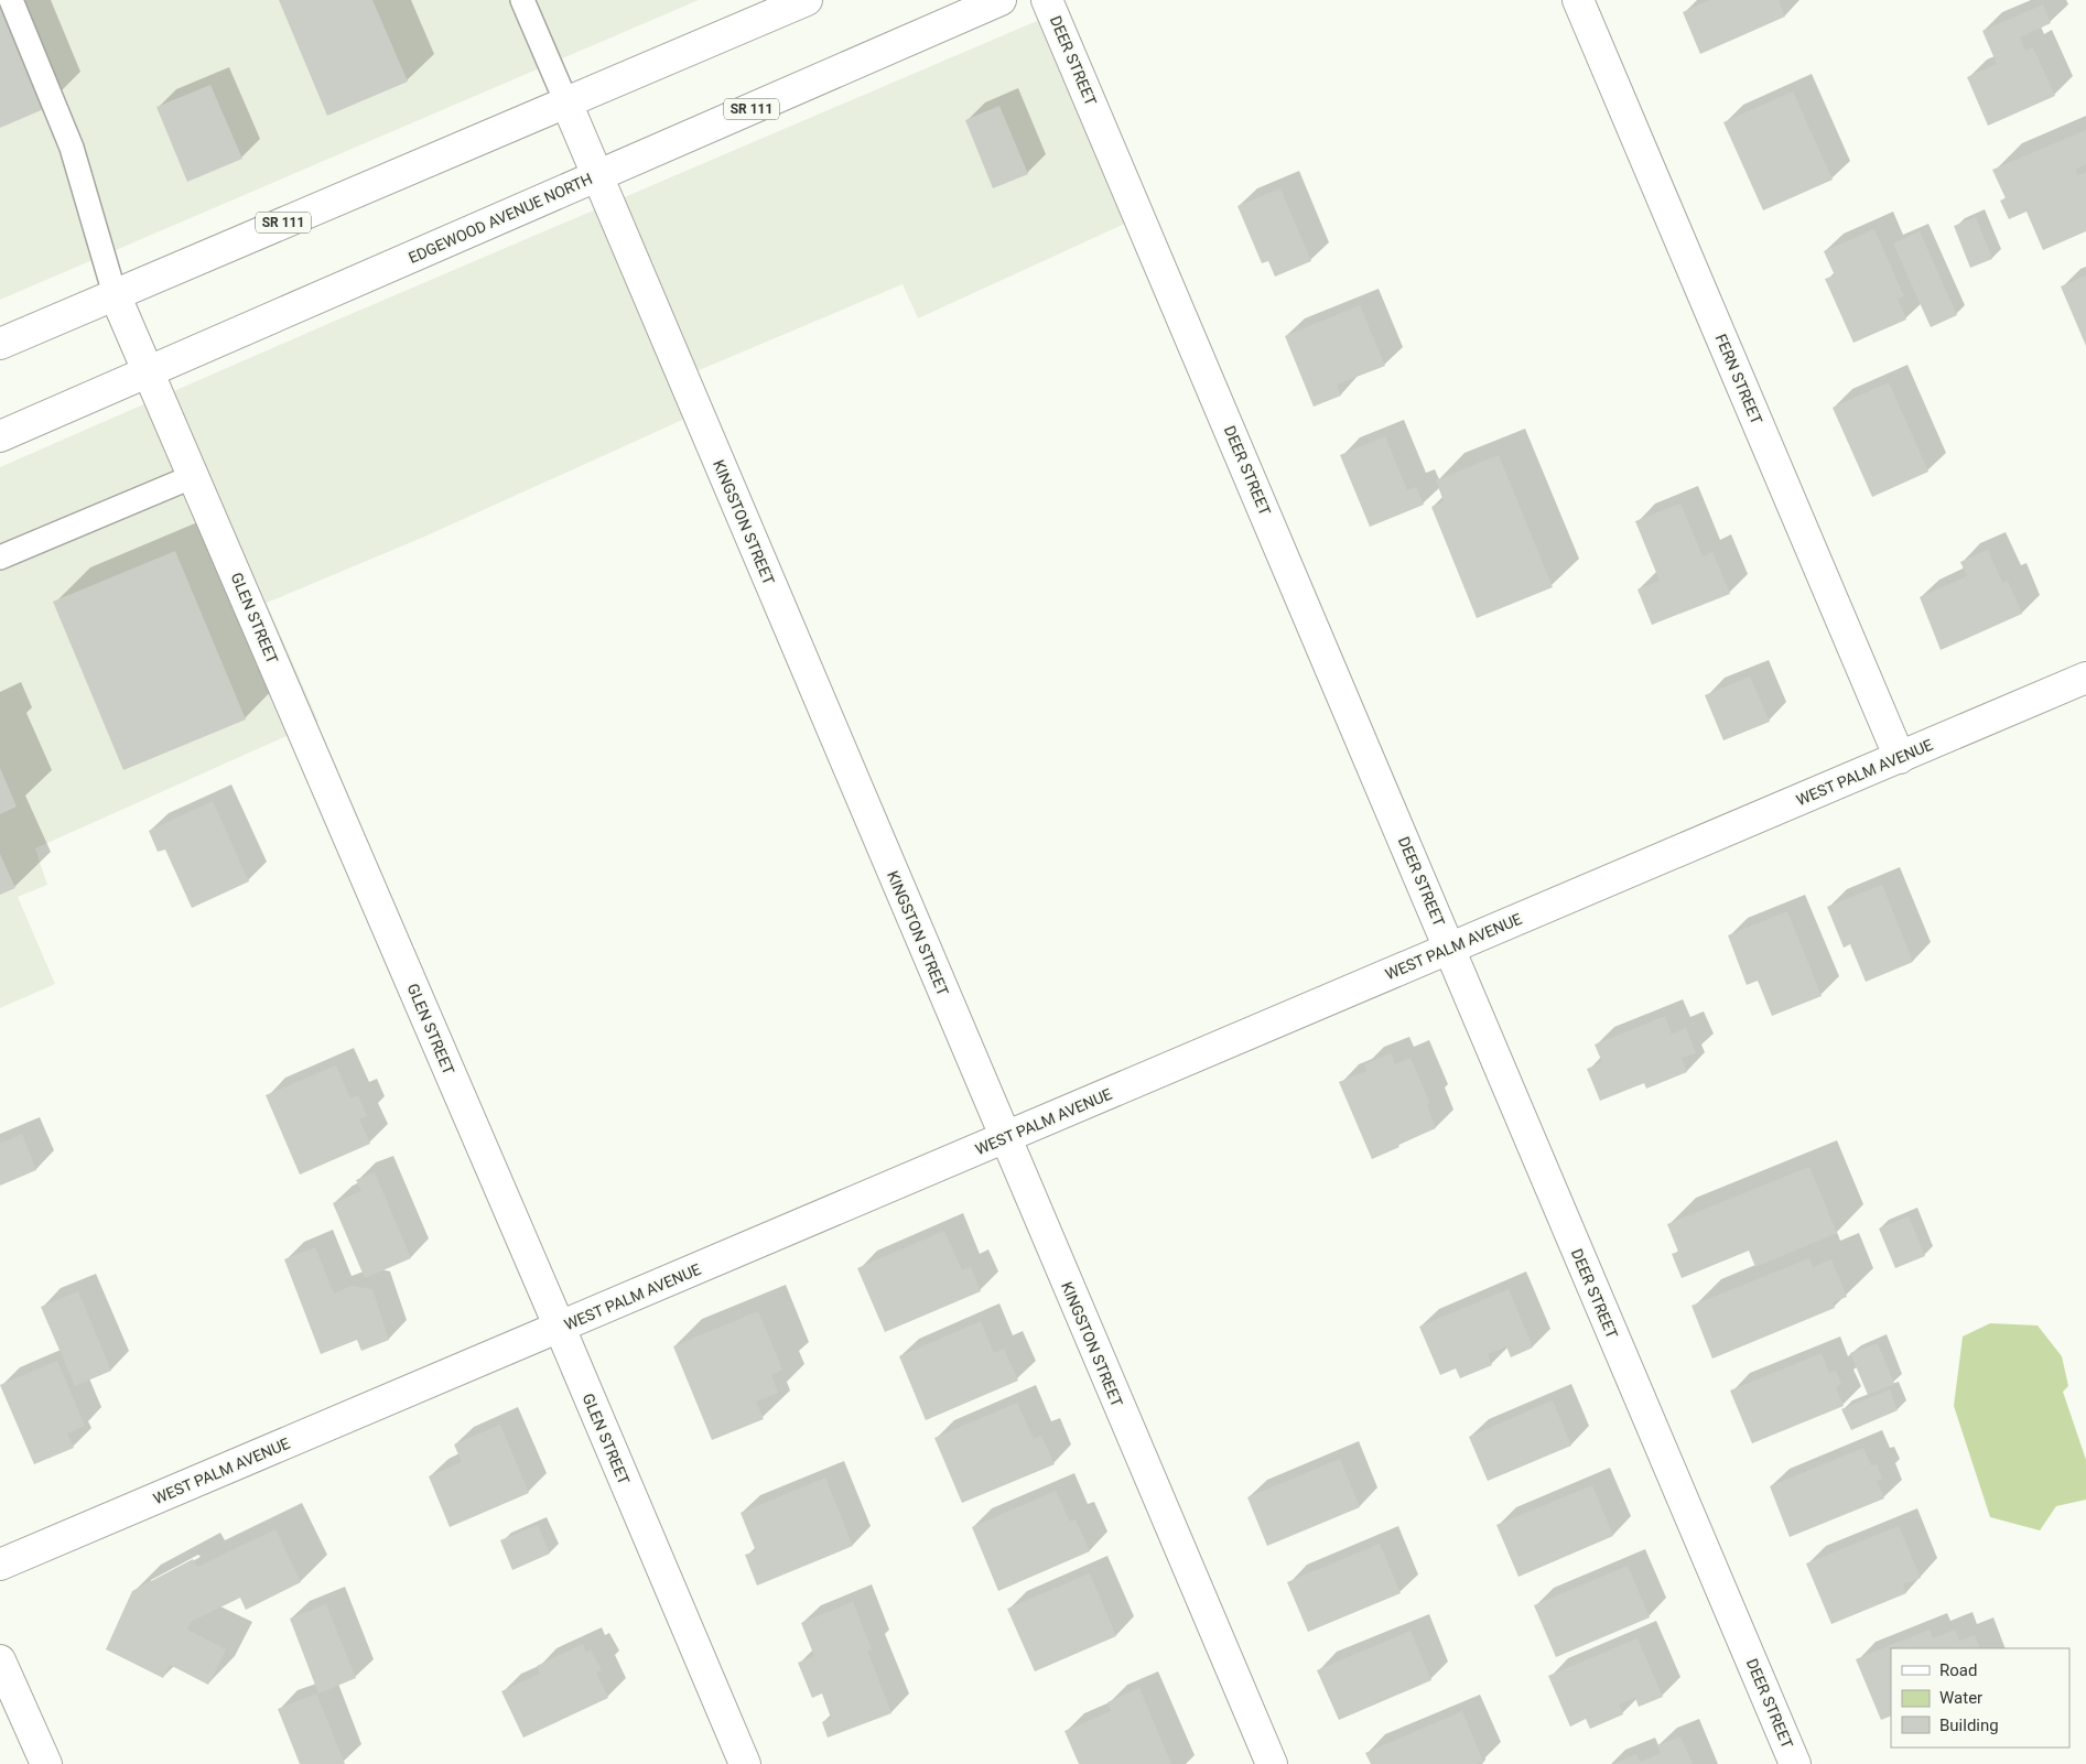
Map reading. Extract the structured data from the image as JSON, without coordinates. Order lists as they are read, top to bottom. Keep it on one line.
{"streets":{"street":["DEER STREET","SR 111","EDGEWOOD AVENUE NORTH","FERN STREET","KINGSTON STREET","GLEN STREET","WEST PALM AVENUE"]},"crossings":[["DEER STREET","WEST PALM AVENUE"],["SR 111","KINGSTON STREET"],["SR 111","GLEN STREET"],["EDGEWOOD AVENUE NORTH","KINGSTON STREET"],["EDGEWOOD AVENUE NORTH","GLEN STREET"],["FERN STREET","WEST PALM AVENUE"],["KINGSTON STREET","WEST PALM AVENUE"],["GLEN STREET","WEST PALM AVENUE"]],"legend":["Road","Water","Building"]}
